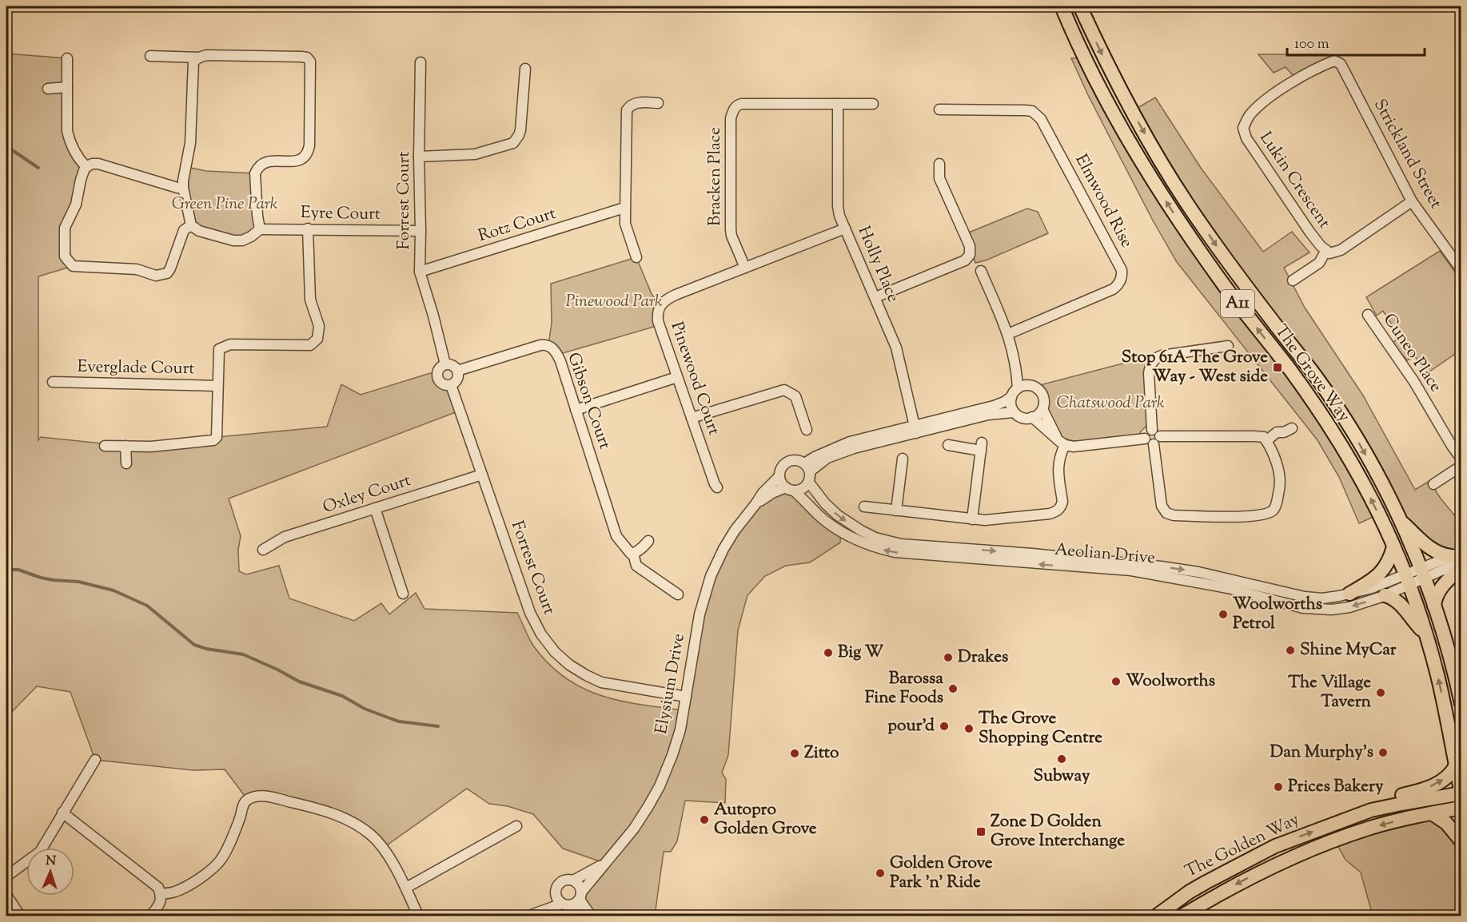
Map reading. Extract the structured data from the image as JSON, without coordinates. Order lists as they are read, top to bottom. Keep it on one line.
{"streets":{"main road":["A11","The Grove Way","The Golden Way"],"street":["Strickland Street","Bracken Place","Lukin Crescent","Forrest Court","Elmwood Rise","Eyre Court","Rotz Court","Holly Place","Cuneo Place","Everglade Court","Pinewood Court","Gibson Court","Oxley Court","Aeolian Drive","Elysium Drive"]},"crossings":[["Strickland Street","Lukin Crescent"],["Bracken Place","Holly Place"],["Bracken Place","Pinewood Court"],["Forrest Court","Eyre Court"],["Forrest Court","Rotz Court"],["Forrest Court","Gibson Court"],["Forrest Court","Oxley Court"],["Forrest Court","Elysium Drive"],["Holly Place","Pinewood Court"],["The Grove Way","Aeolian Drive"],["The Grove Way","The Golden Way"],["Aeolian Drive","Elysium Drive"]],"parks":["Green Pine Park","Pinewood Park","Chatswood Park"],"places":{"transit":["Stop 61A The Grove Way - West side","Zone D Golden Grove Interchange"],"other":["Woolworths Petrol","Shine MyCar","Big W","Drakes","Woolworths","Barossa Fine Foods","The Village Tavern","pour'd","The Grove Shopping Centre","Dan Murphy's","Zitto","Subway","Prices Bakery","Autopro Golden Grove","Golden Grove Park 'n' Ride"]},"scale_bar":"100 m","north":"top"}
